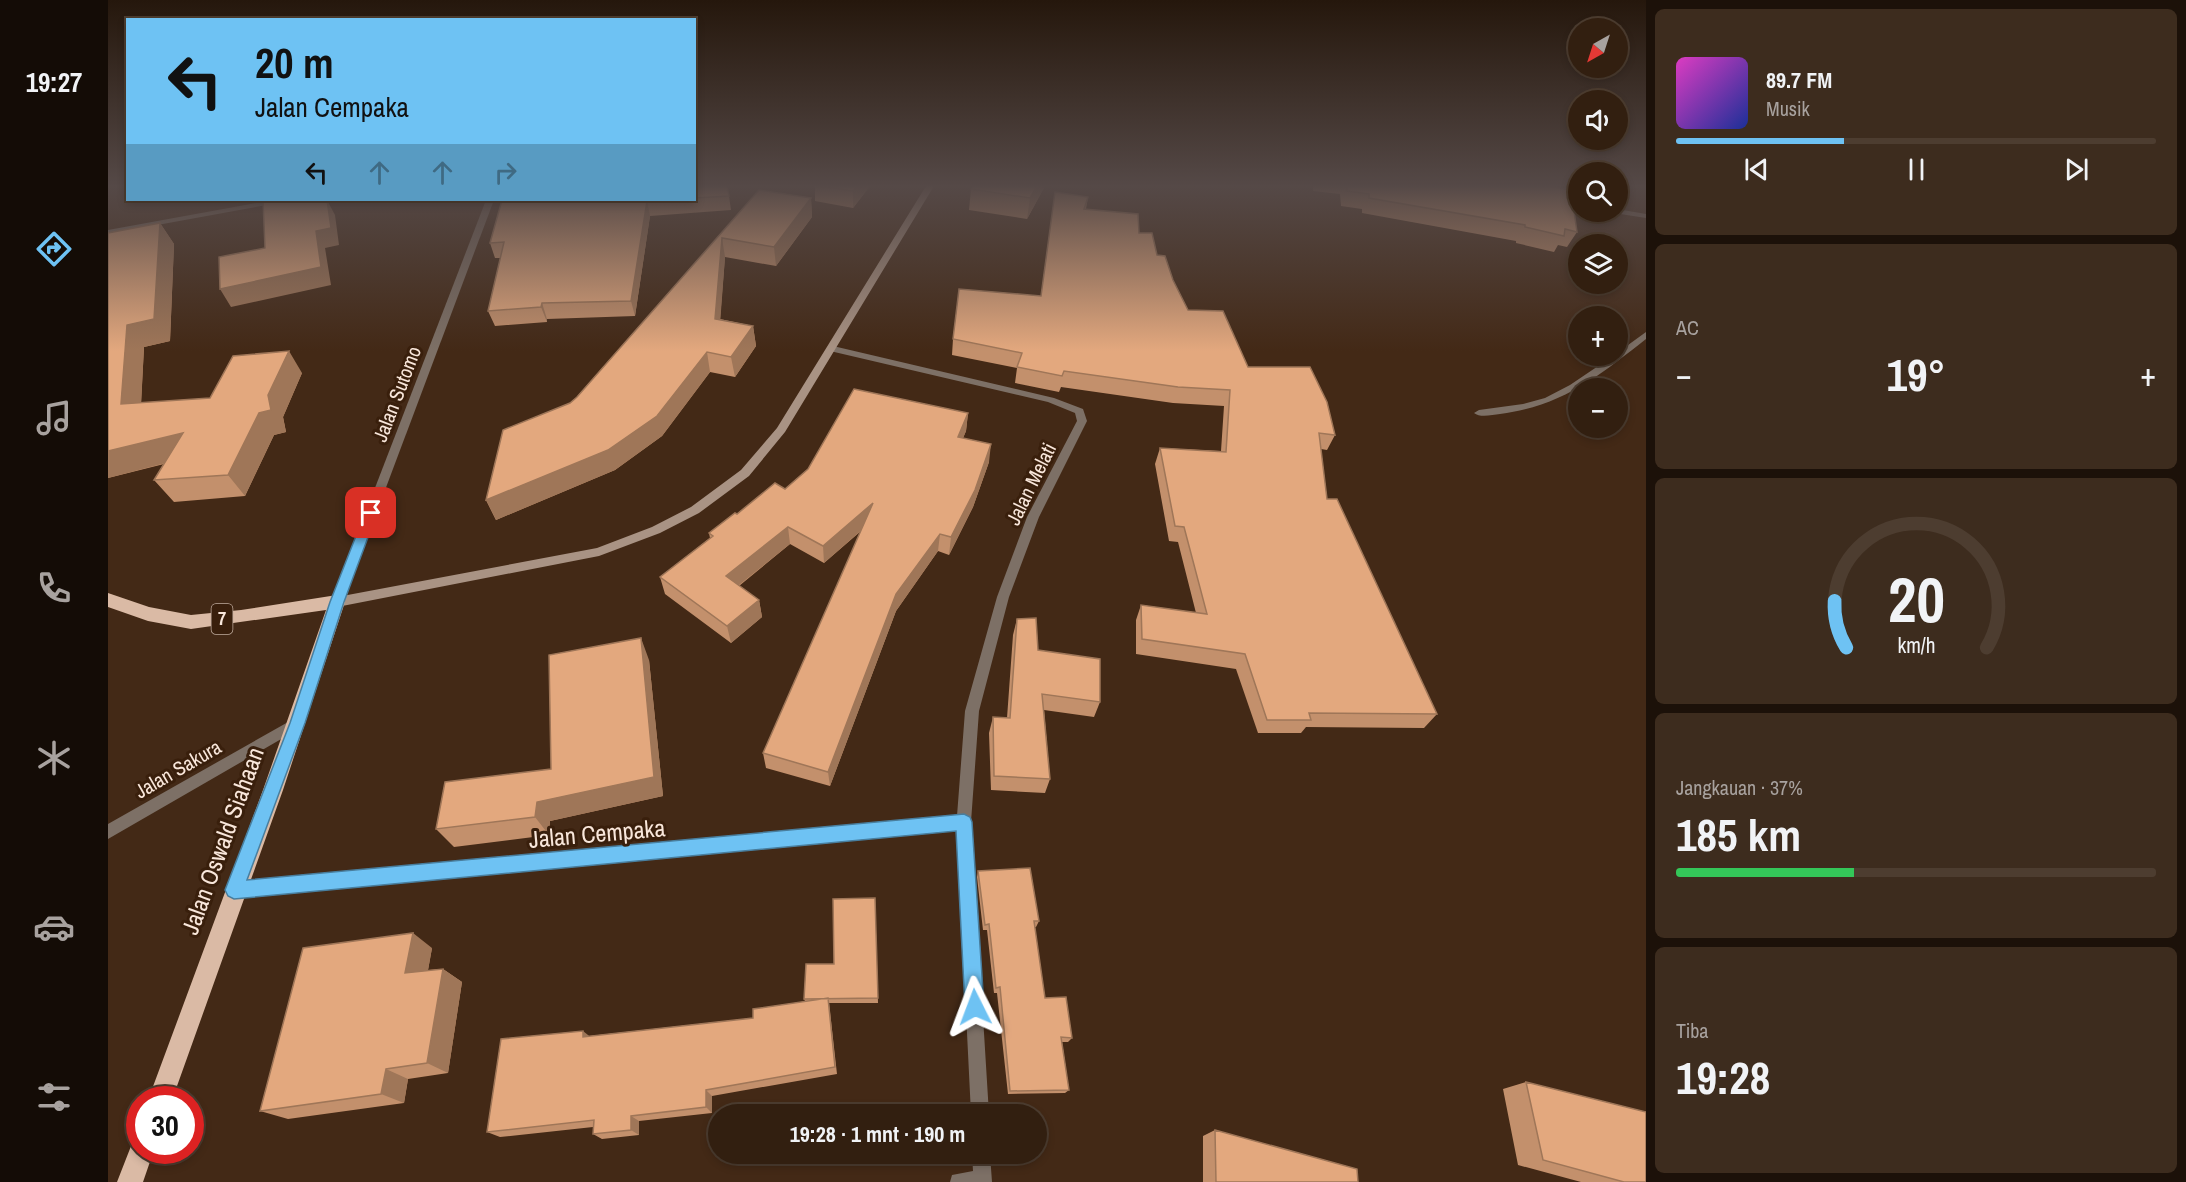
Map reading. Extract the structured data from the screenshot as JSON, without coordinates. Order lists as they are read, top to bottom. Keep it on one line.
{"streets":{"highway":["7","Jalan Oswald Siahaan"],"street":["Jalan Sutomo","Jalan Melati","Jalan Sakura","Jalan Cempaka"]},"crossings":[["Jalan Sutomo","7"],["Jalan Sutomo","Jalan Oswald Siahaan"],["Jalan Melati","Jalan Cempaka"],["7","Jalan Oswald Siahaan"],["Jalan Sakura","Jalan Oswald Siahaan"],["Jalan Cempaka","Jalan Oswald Siahaan"]],"north":"bottom left","page":{"tabs":"19:27","map_buttons":["+","−"],"turn":["20 m","Jalan Cempaka"],"song":["89.7 FM","Musik"],"tile":["AC",["Jangkauan · 37%","185 km"],["Tiba","19:28"]],"heat":["−","19°","+"],"limit":"30","trip":"19:28 · 1 mnt · 190 m","gauge":["20","km/h"]}}
